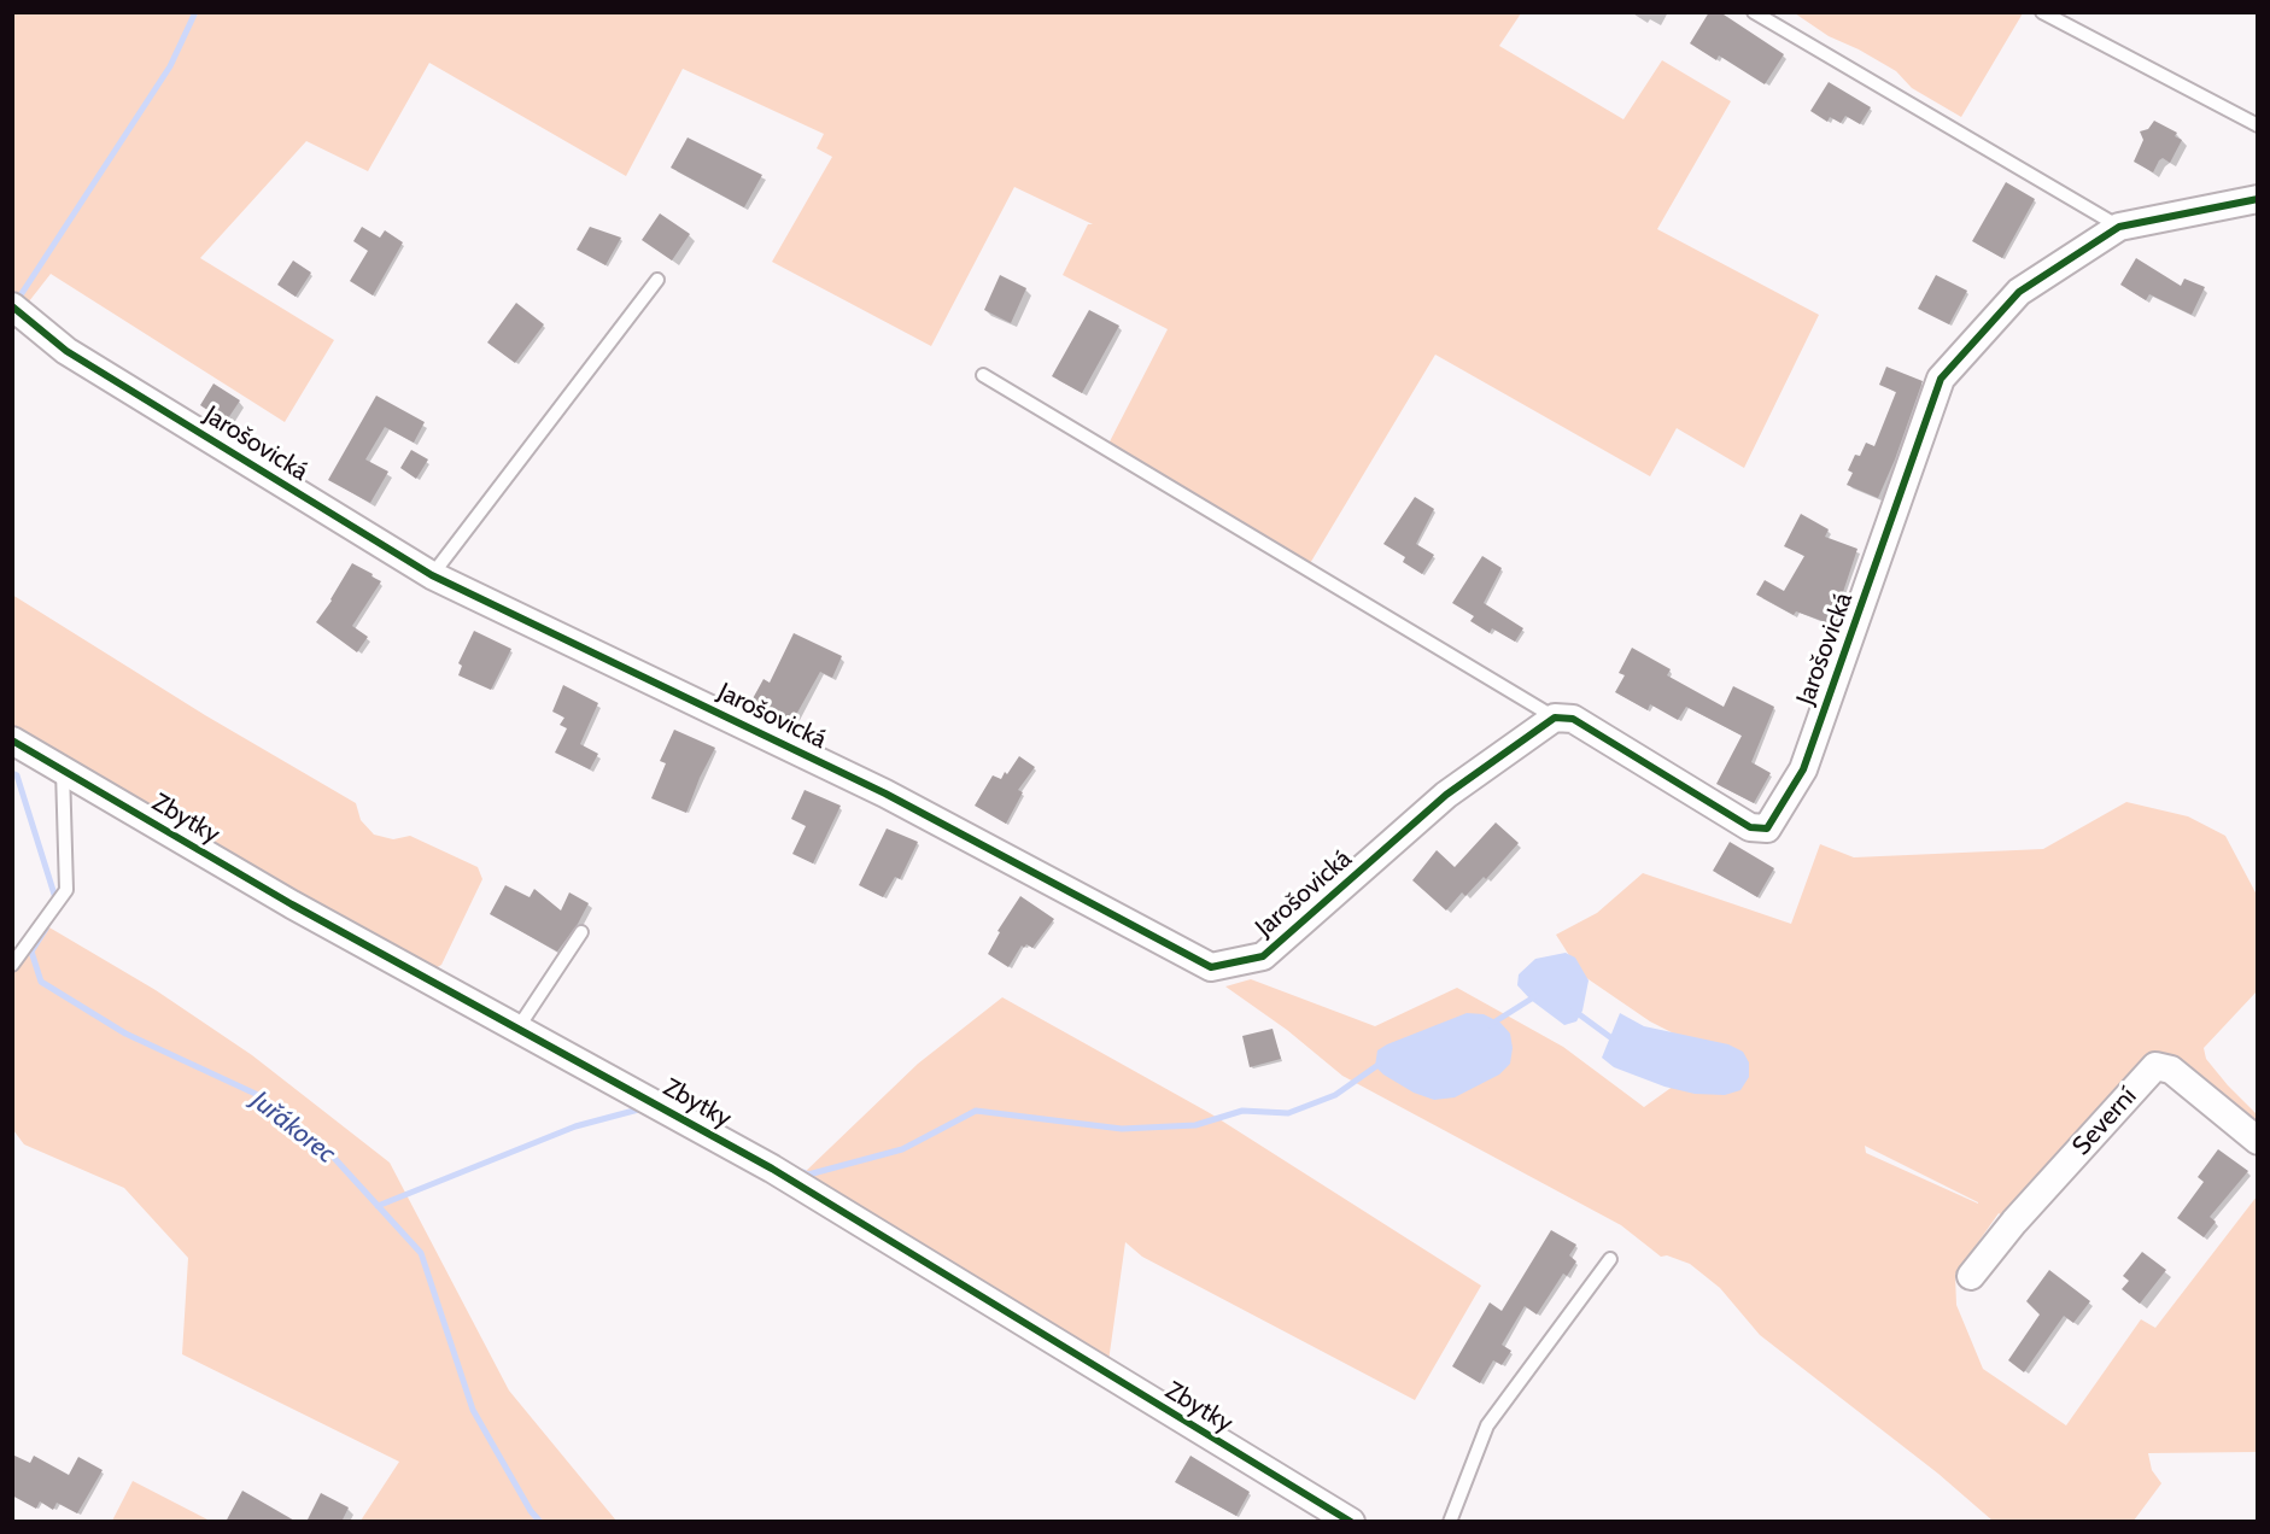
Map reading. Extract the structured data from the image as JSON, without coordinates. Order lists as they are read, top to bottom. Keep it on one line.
{"streets":{"street":["Jarošovická","Zbytky","Severní"]},"water":["Juřákorec"]}
